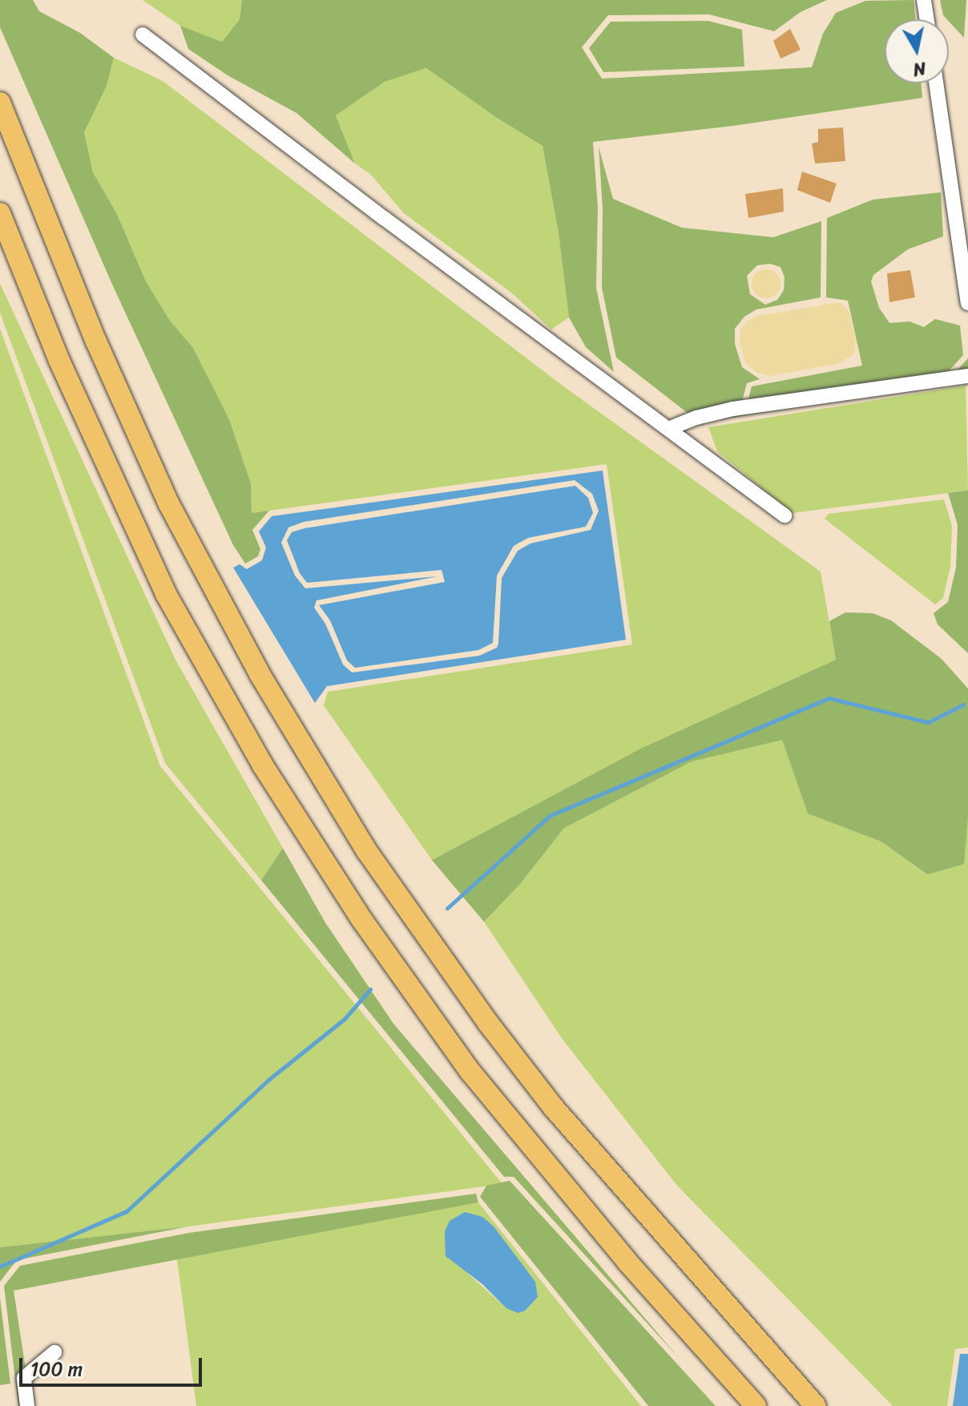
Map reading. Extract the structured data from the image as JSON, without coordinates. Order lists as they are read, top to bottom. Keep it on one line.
{"scale_bar":"100 m","north":"bottom"}
